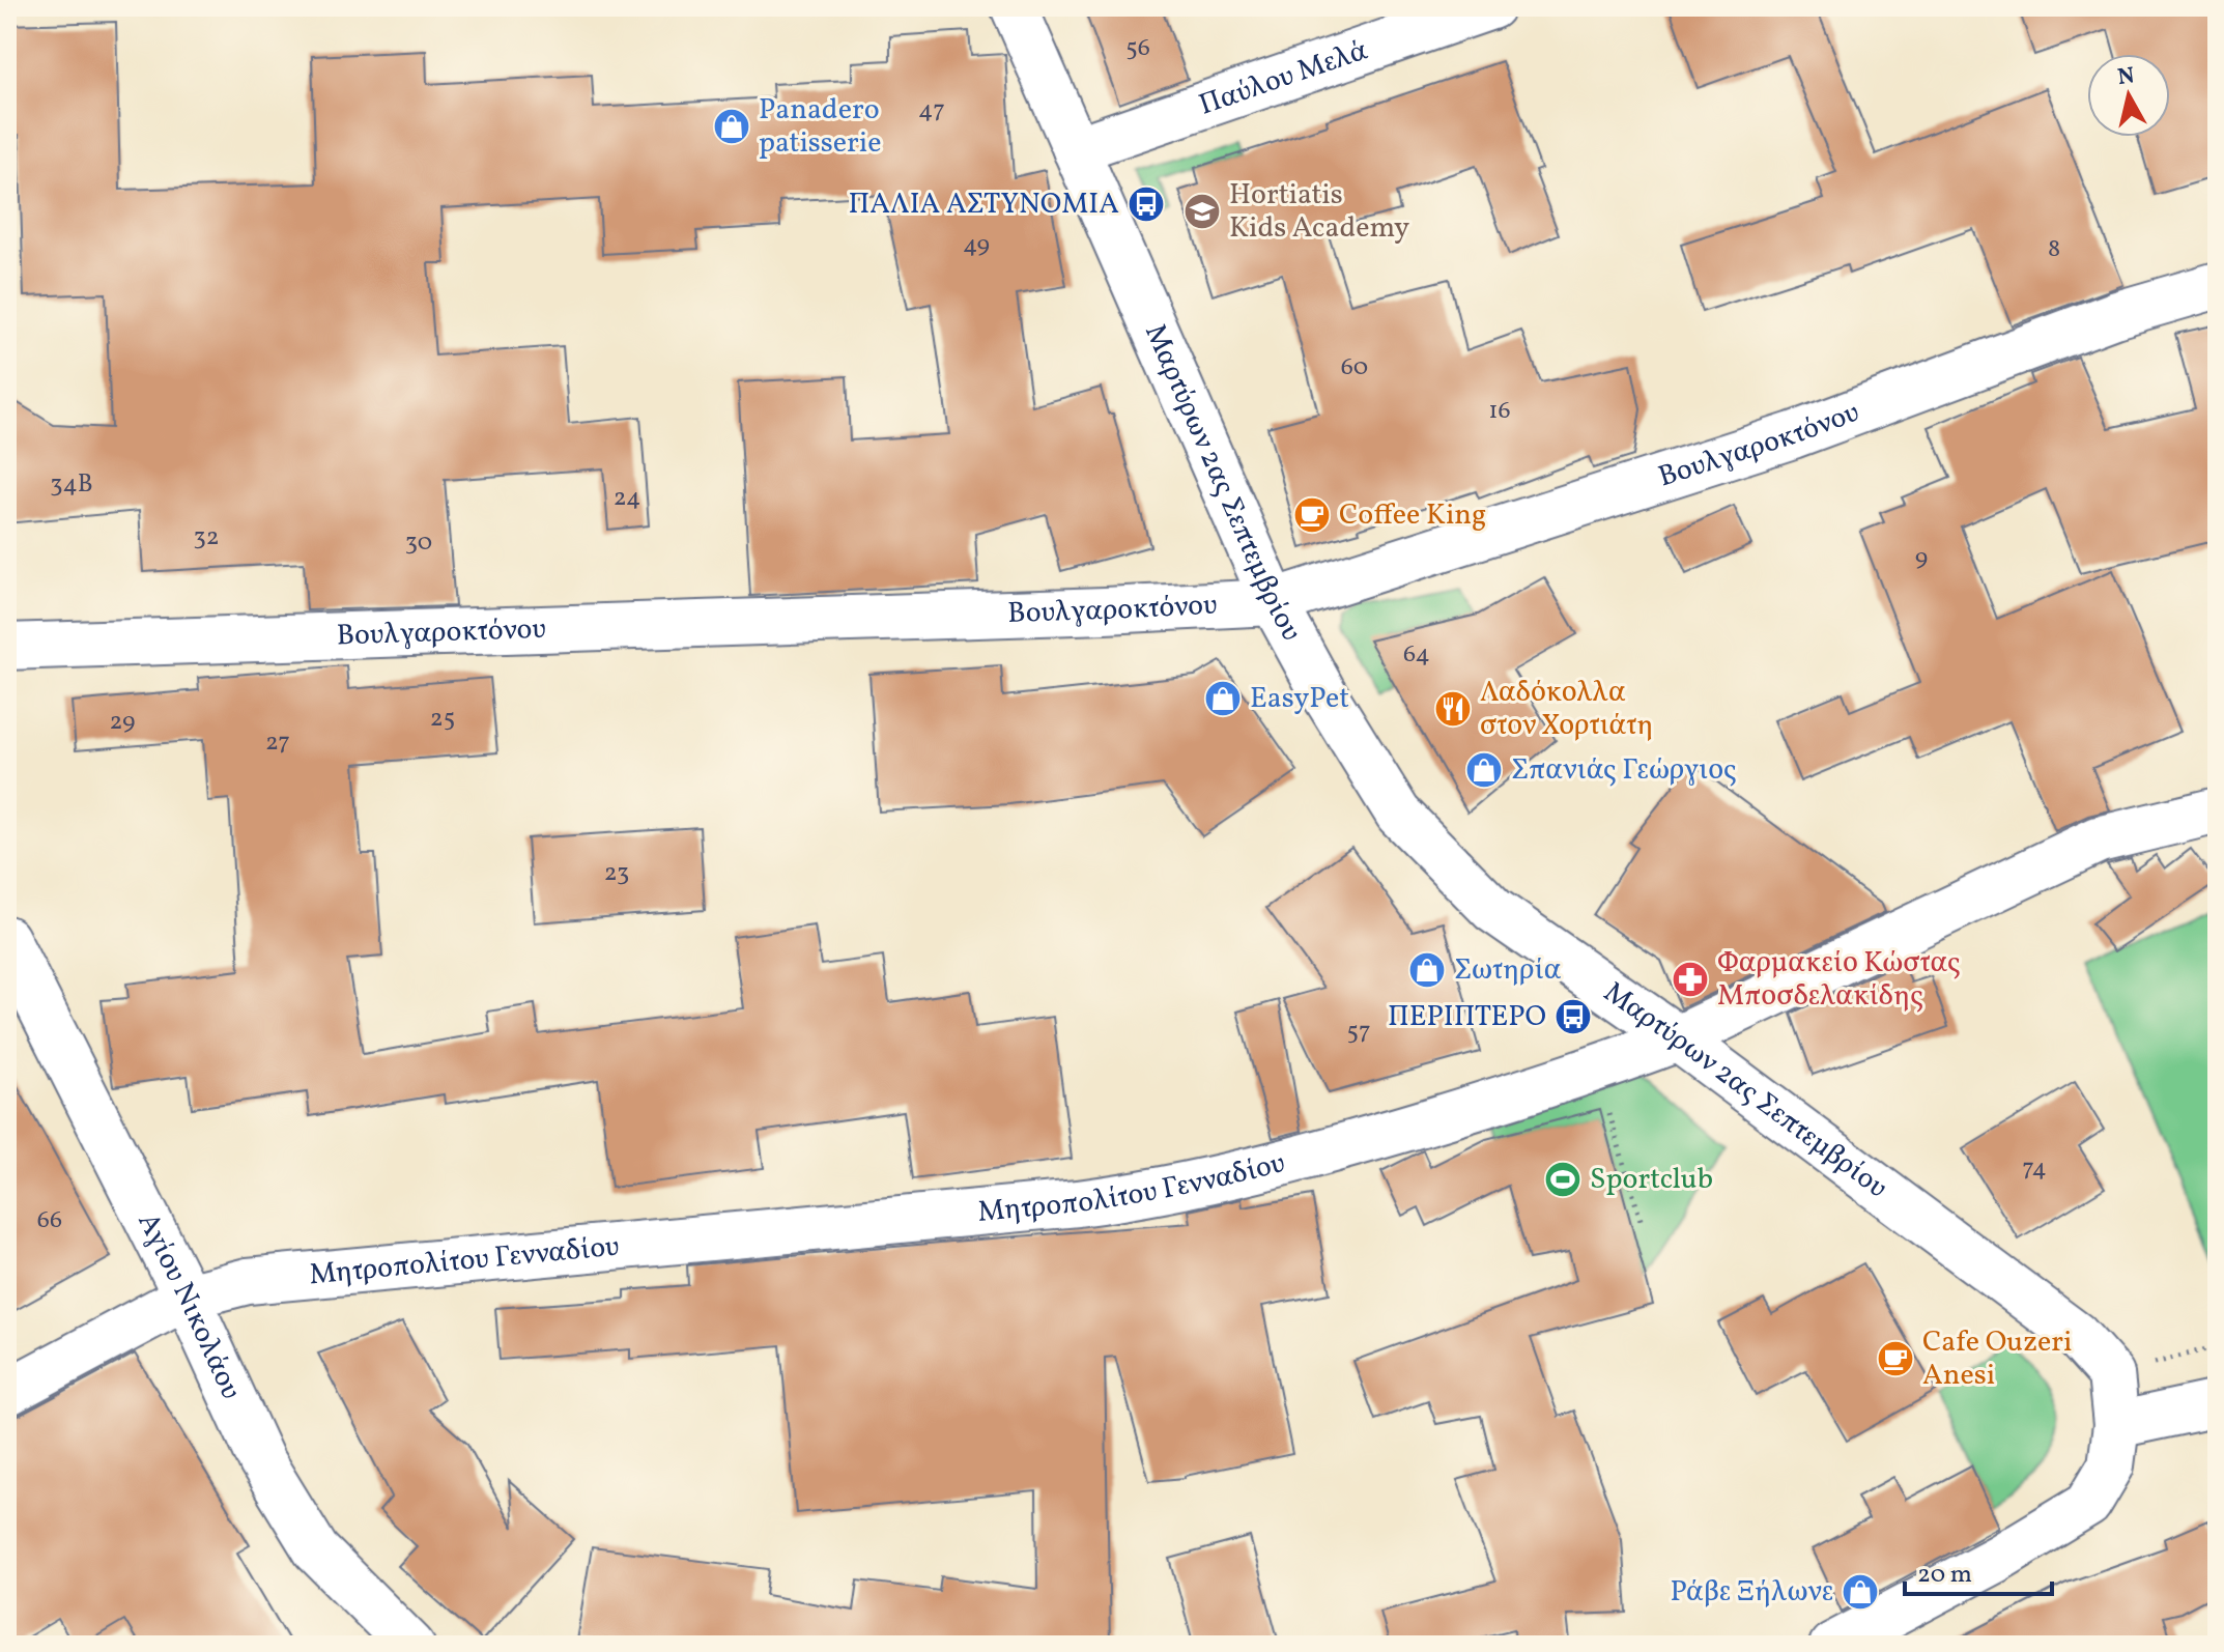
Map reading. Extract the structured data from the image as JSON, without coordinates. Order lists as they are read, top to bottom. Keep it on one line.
{"streets":{"street":["Παύλου Μελά","Βουλγαροκτόνου","Μαρτύρων 2ας Σεπτεμβρίου","Μητροπολίτου Γενναδίου","Αγίου Νικολάου"]},"crossings":[["Παύλου Μελά","Μαρτύρων 2ας Σεπτεμβρίου"],["Βουλγαροκτόνου","Μαρτύρων 2ας Σεπτεμβρίου"],["Μαρτύρων 2ας Σεπτεμβρίου","Μητροπολίτου Γενναδίου"],["Μητροπολίτου Γενναδίου","Αγίου Νικολάου"]],"places":{"shop":["Panadero patisserie","EasyPet","Σπανιάς Γεώργιος","Σωτηρία","Ράβε Ξήλωνε"],"bus stop":["ΠΑΛΙΑ ΑΣΤΥΝΟΜΙΑ","ΠΕΡΙΠΤΕΡΟ"],"school or university":["Hortiatis Kids Academy"],"cafe":["Coffee King","Cafe Ouzeri Anesi"],"restaurant":["Λαδόκολλα στον Χορτιάτη"],"pharmacy":["Φαρμακείο Κώστας Μποσδελακίδης"],"sports":["Sportclub"]},"house_numbers":["56","47","49","8","60","16","34Β","24","32","30","9","64","25","29","27","23","57","74","66"],"scale_bar":"20 m","north":"top"}
